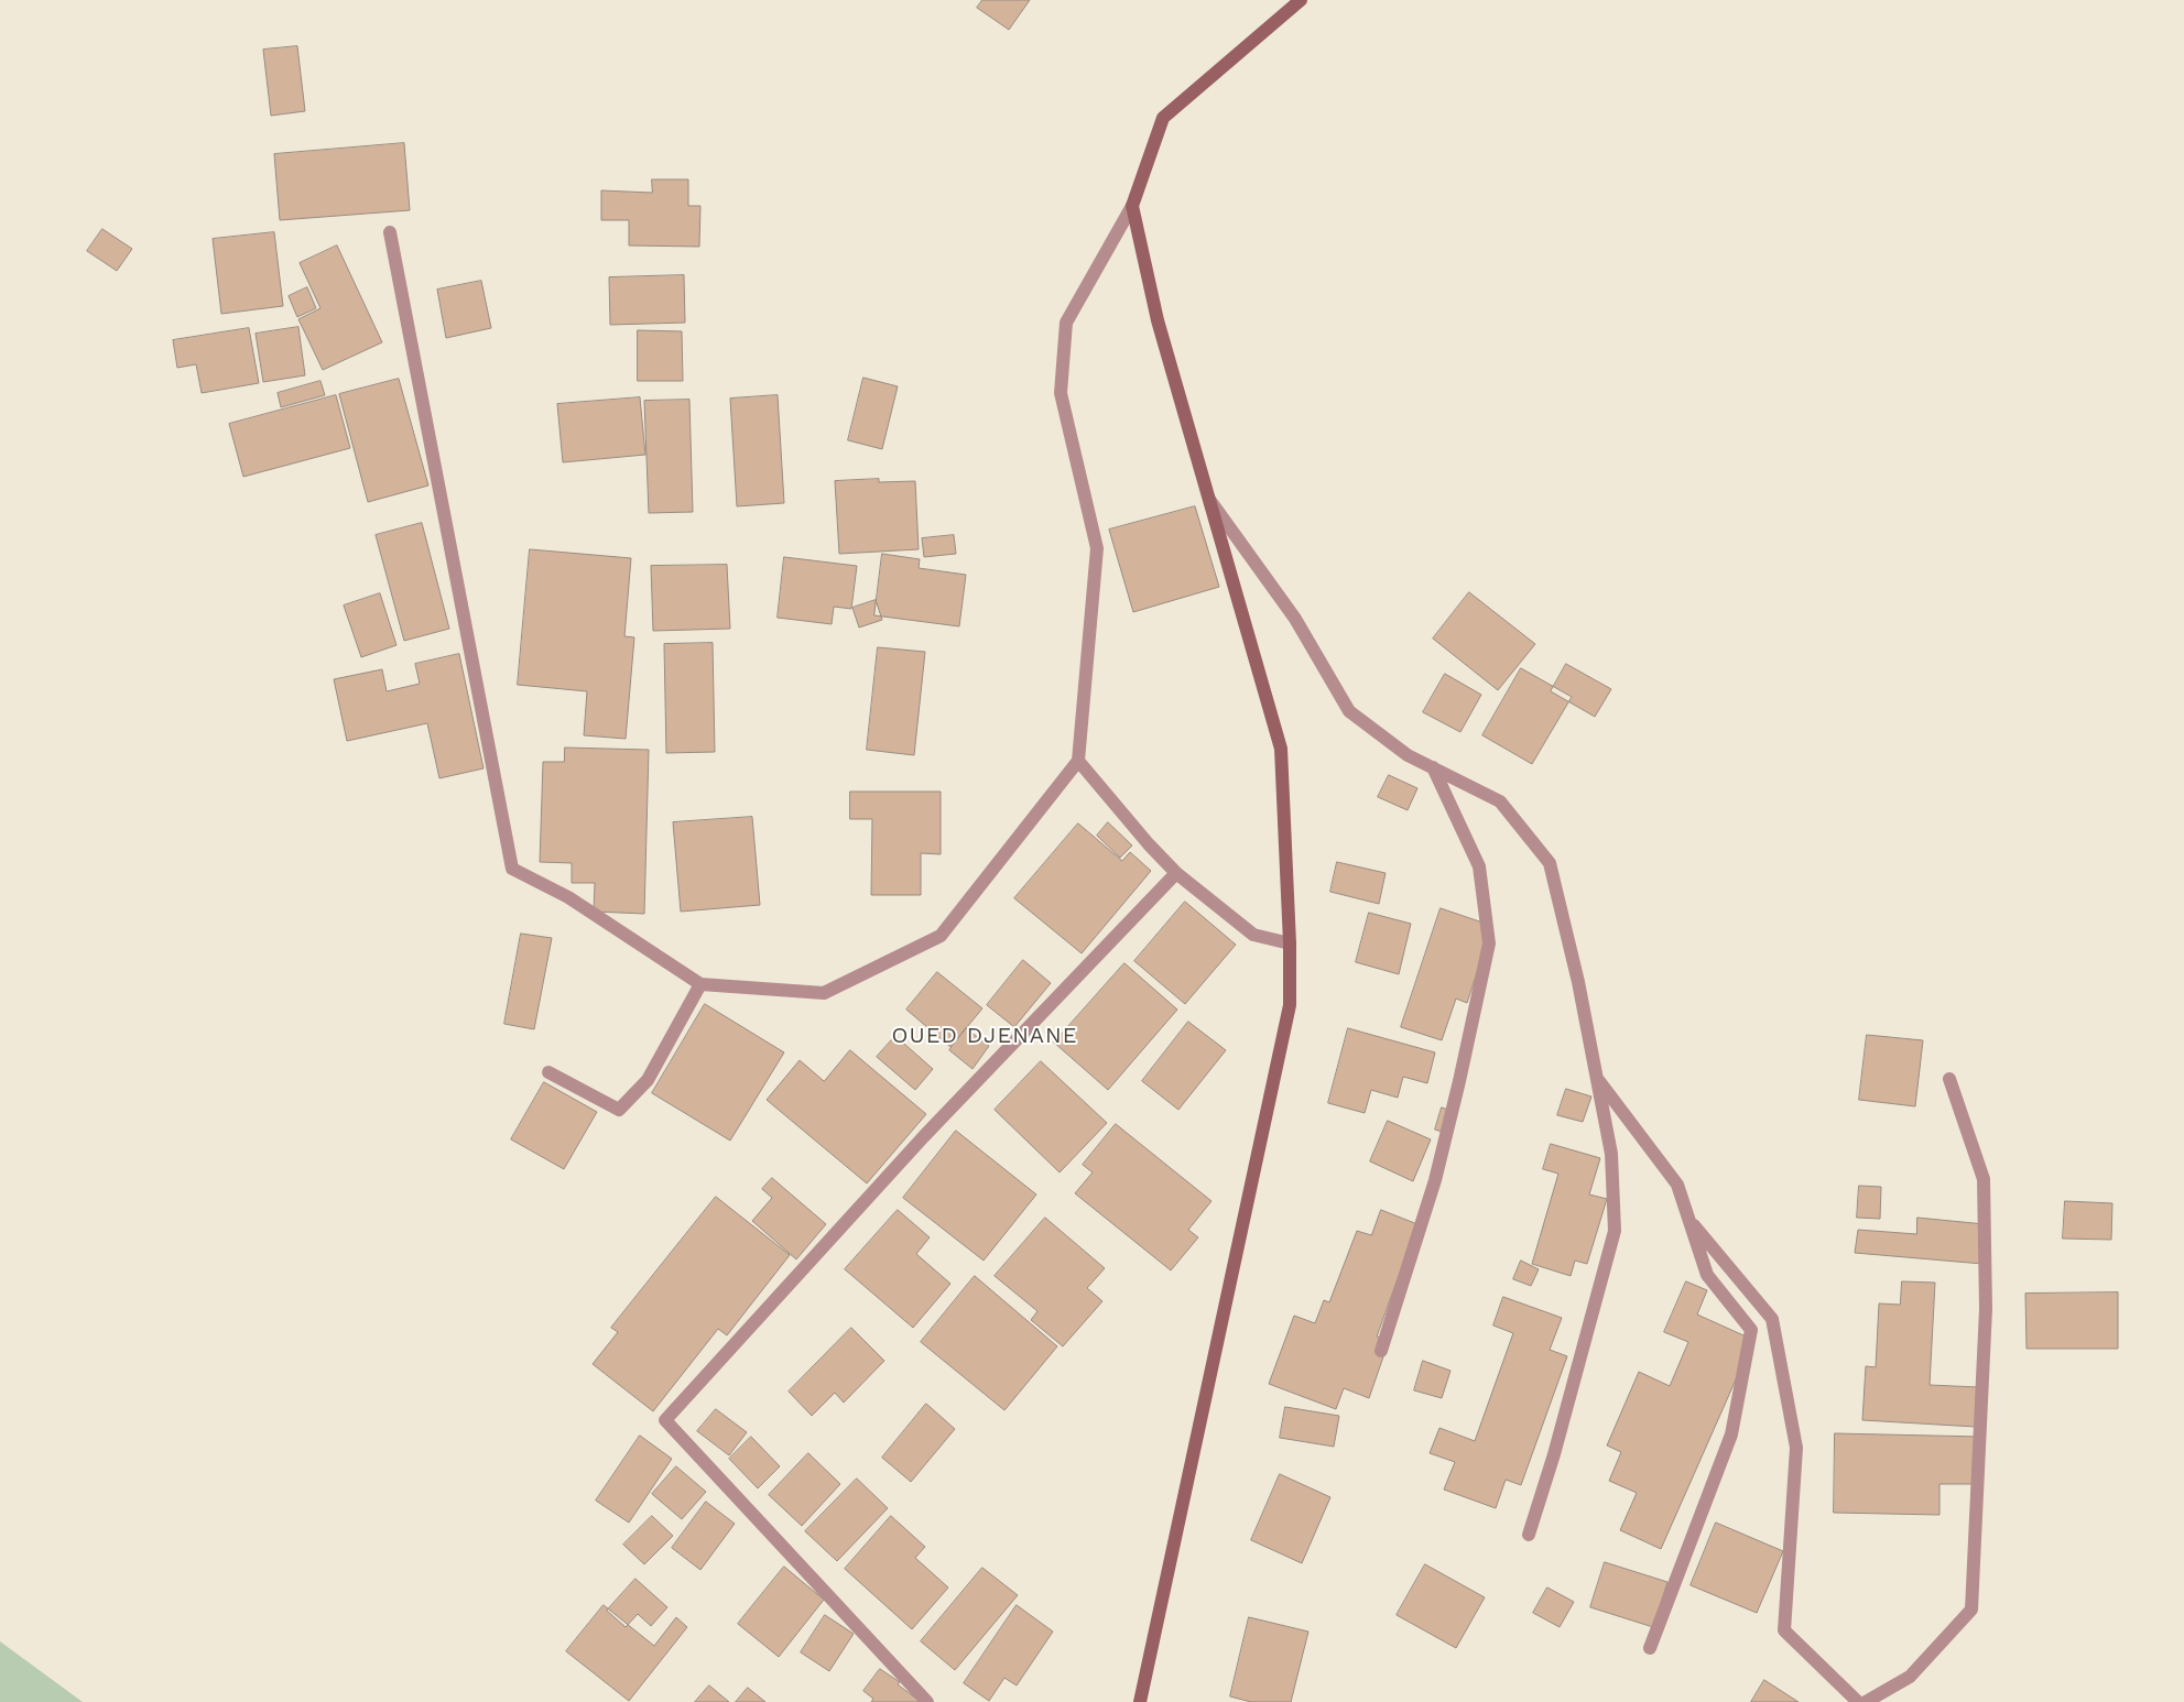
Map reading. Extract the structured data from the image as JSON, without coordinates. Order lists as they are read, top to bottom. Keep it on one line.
{"districts":["OUED DJENANE"]}
